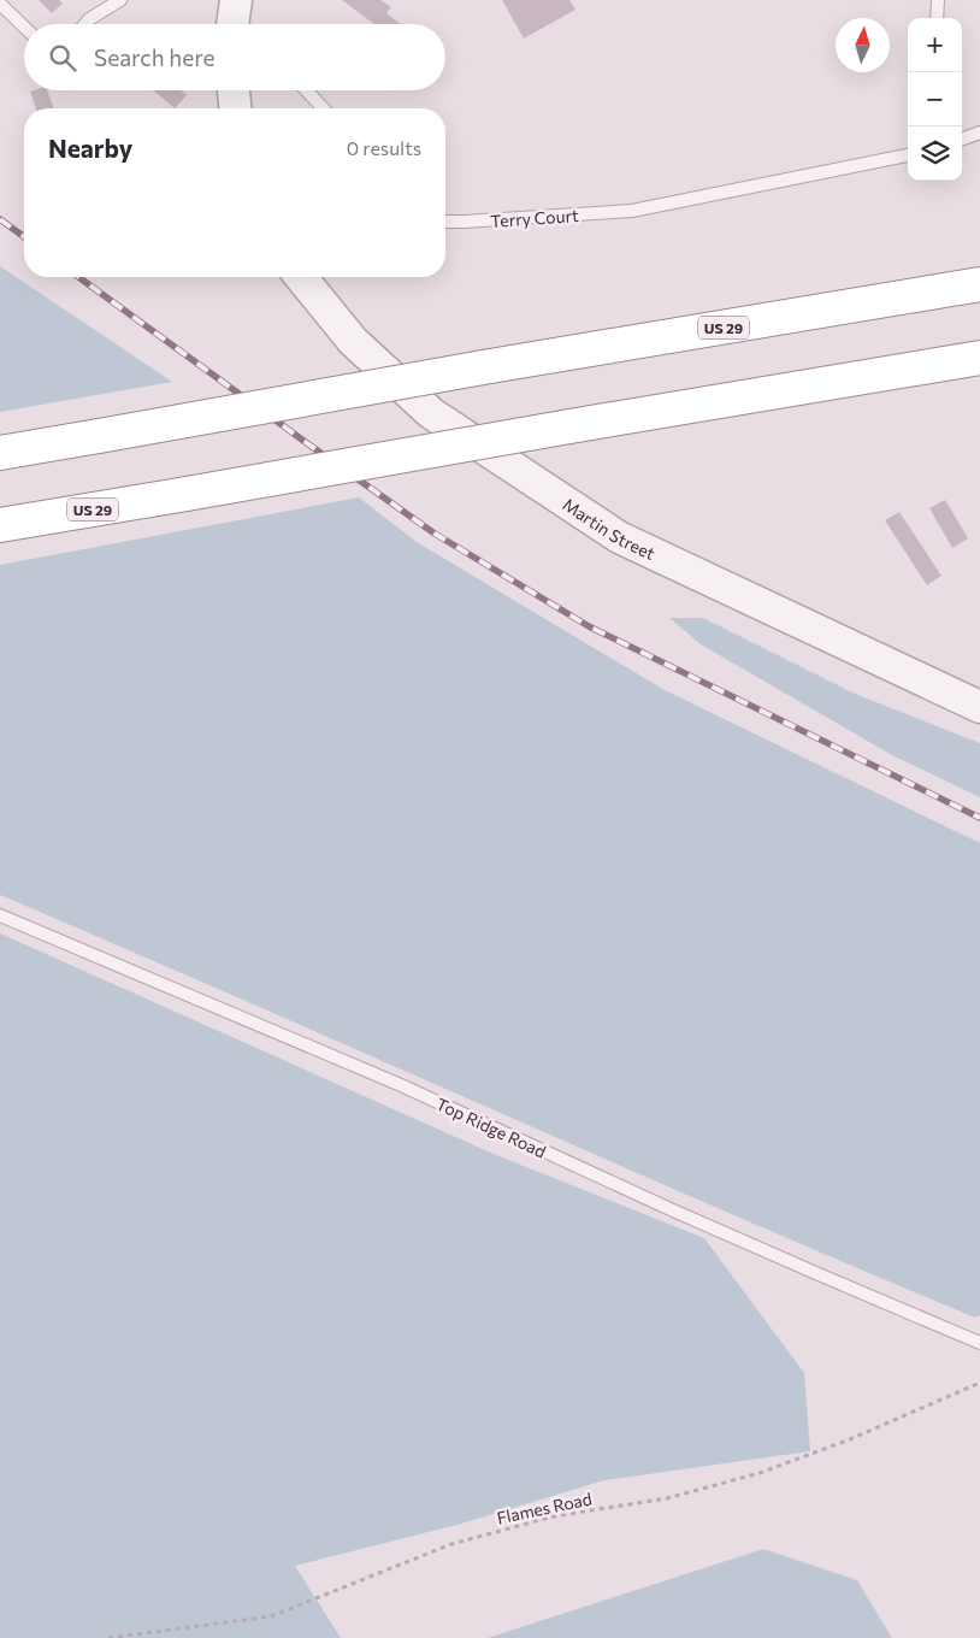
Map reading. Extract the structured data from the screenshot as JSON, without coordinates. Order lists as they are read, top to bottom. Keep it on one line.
{"streets":{"highway":["US 29"],"street":["Martin Street"],"lane":["Terry Court","Top Ridge Road"],"path":["Flames Road"]},"north":"top","page":{"map_buttons":["+","−"],"search":"Search here","heading":["Nearby","0 results"]}}
